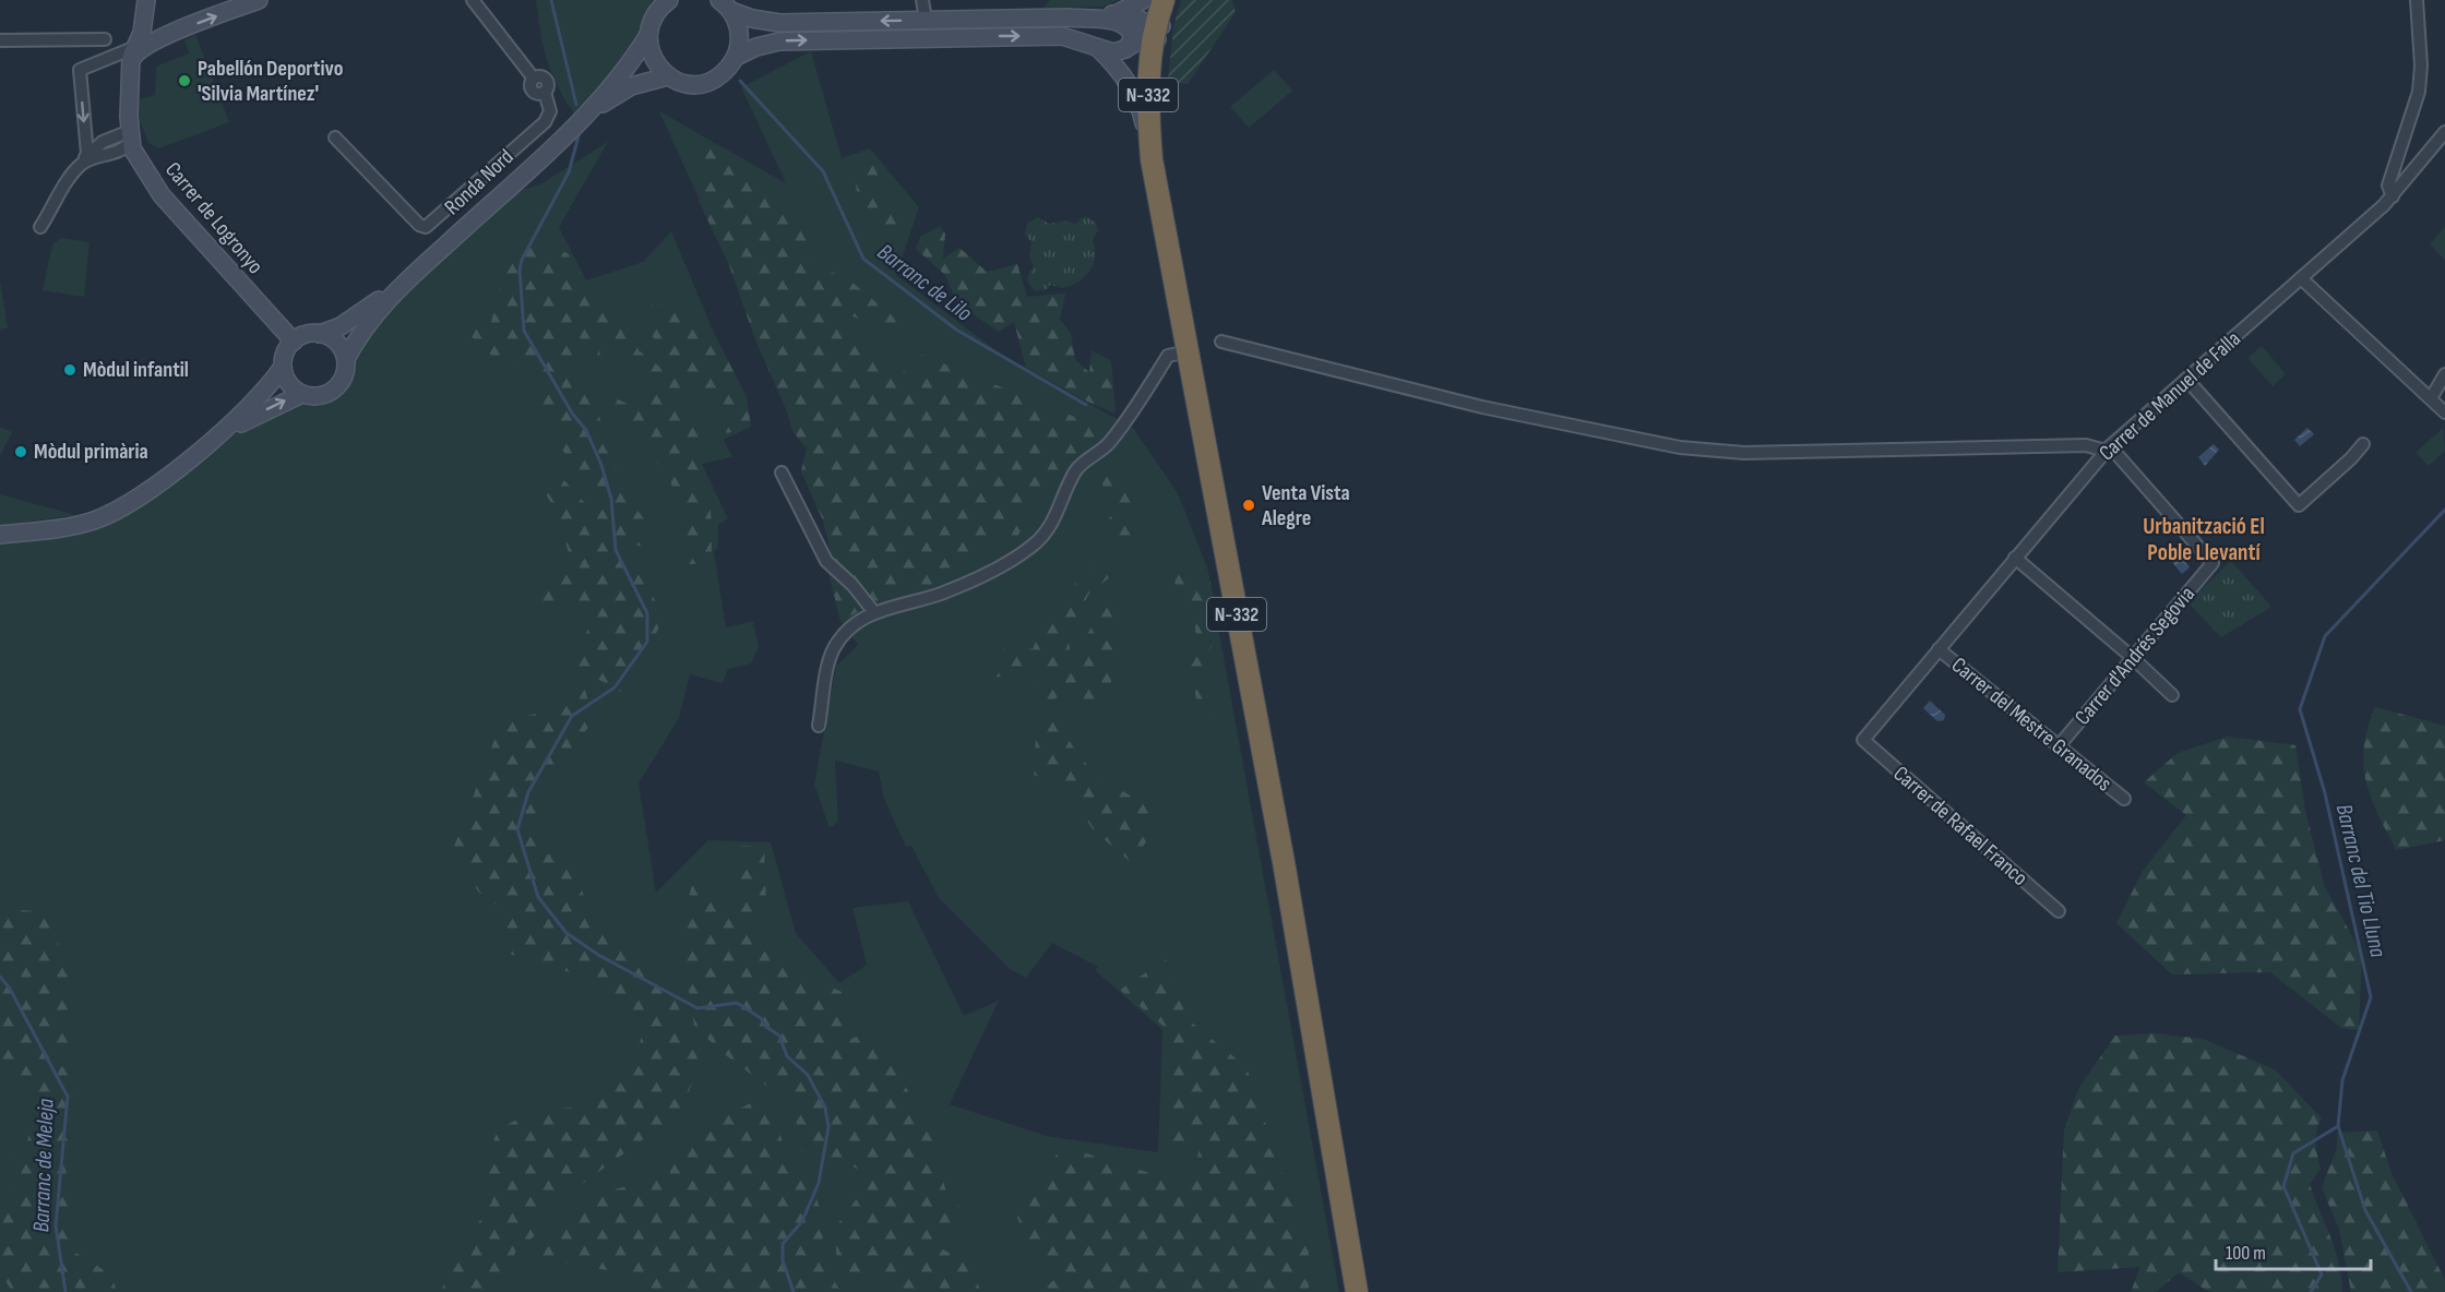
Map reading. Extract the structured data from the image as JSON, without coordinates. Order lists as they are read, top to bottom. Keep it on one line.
{"streets":{"highway":["N-332"],"main road":["Ronda Nord","Carrer de Logronyo"],"street":["Carrer de Manuel de Falla","Carrer d'Andrés Segovia","Carrer del Mestre Granados","Carrer de Rafael Franco"]},"crossings":[["Ronda Nord","Carrer de Logronyo"],["Carrer de Manuel de Falla","Carrer d'Andrés Segovia"],["Carrer de Manuel de Falla","Carrer del Mestre Granados"],["Carrer de Manuel de Falla","Carrer de Rafael Franco"],["Carrer d'Andrés Segovia","Carrer del Mestre Granados"]],"districts":["Urbanització El Poble Llevantí"],"water":["Barranc de Lilo","Barranc del Tio Lluna","Barranc de Meleja"],"places":["Pabellón Deportivo 'Silvia Martínez'","Mòdul infantil","Mòdul primària","Venta Vista Alegre"],"scale_bar":"100 m"}
